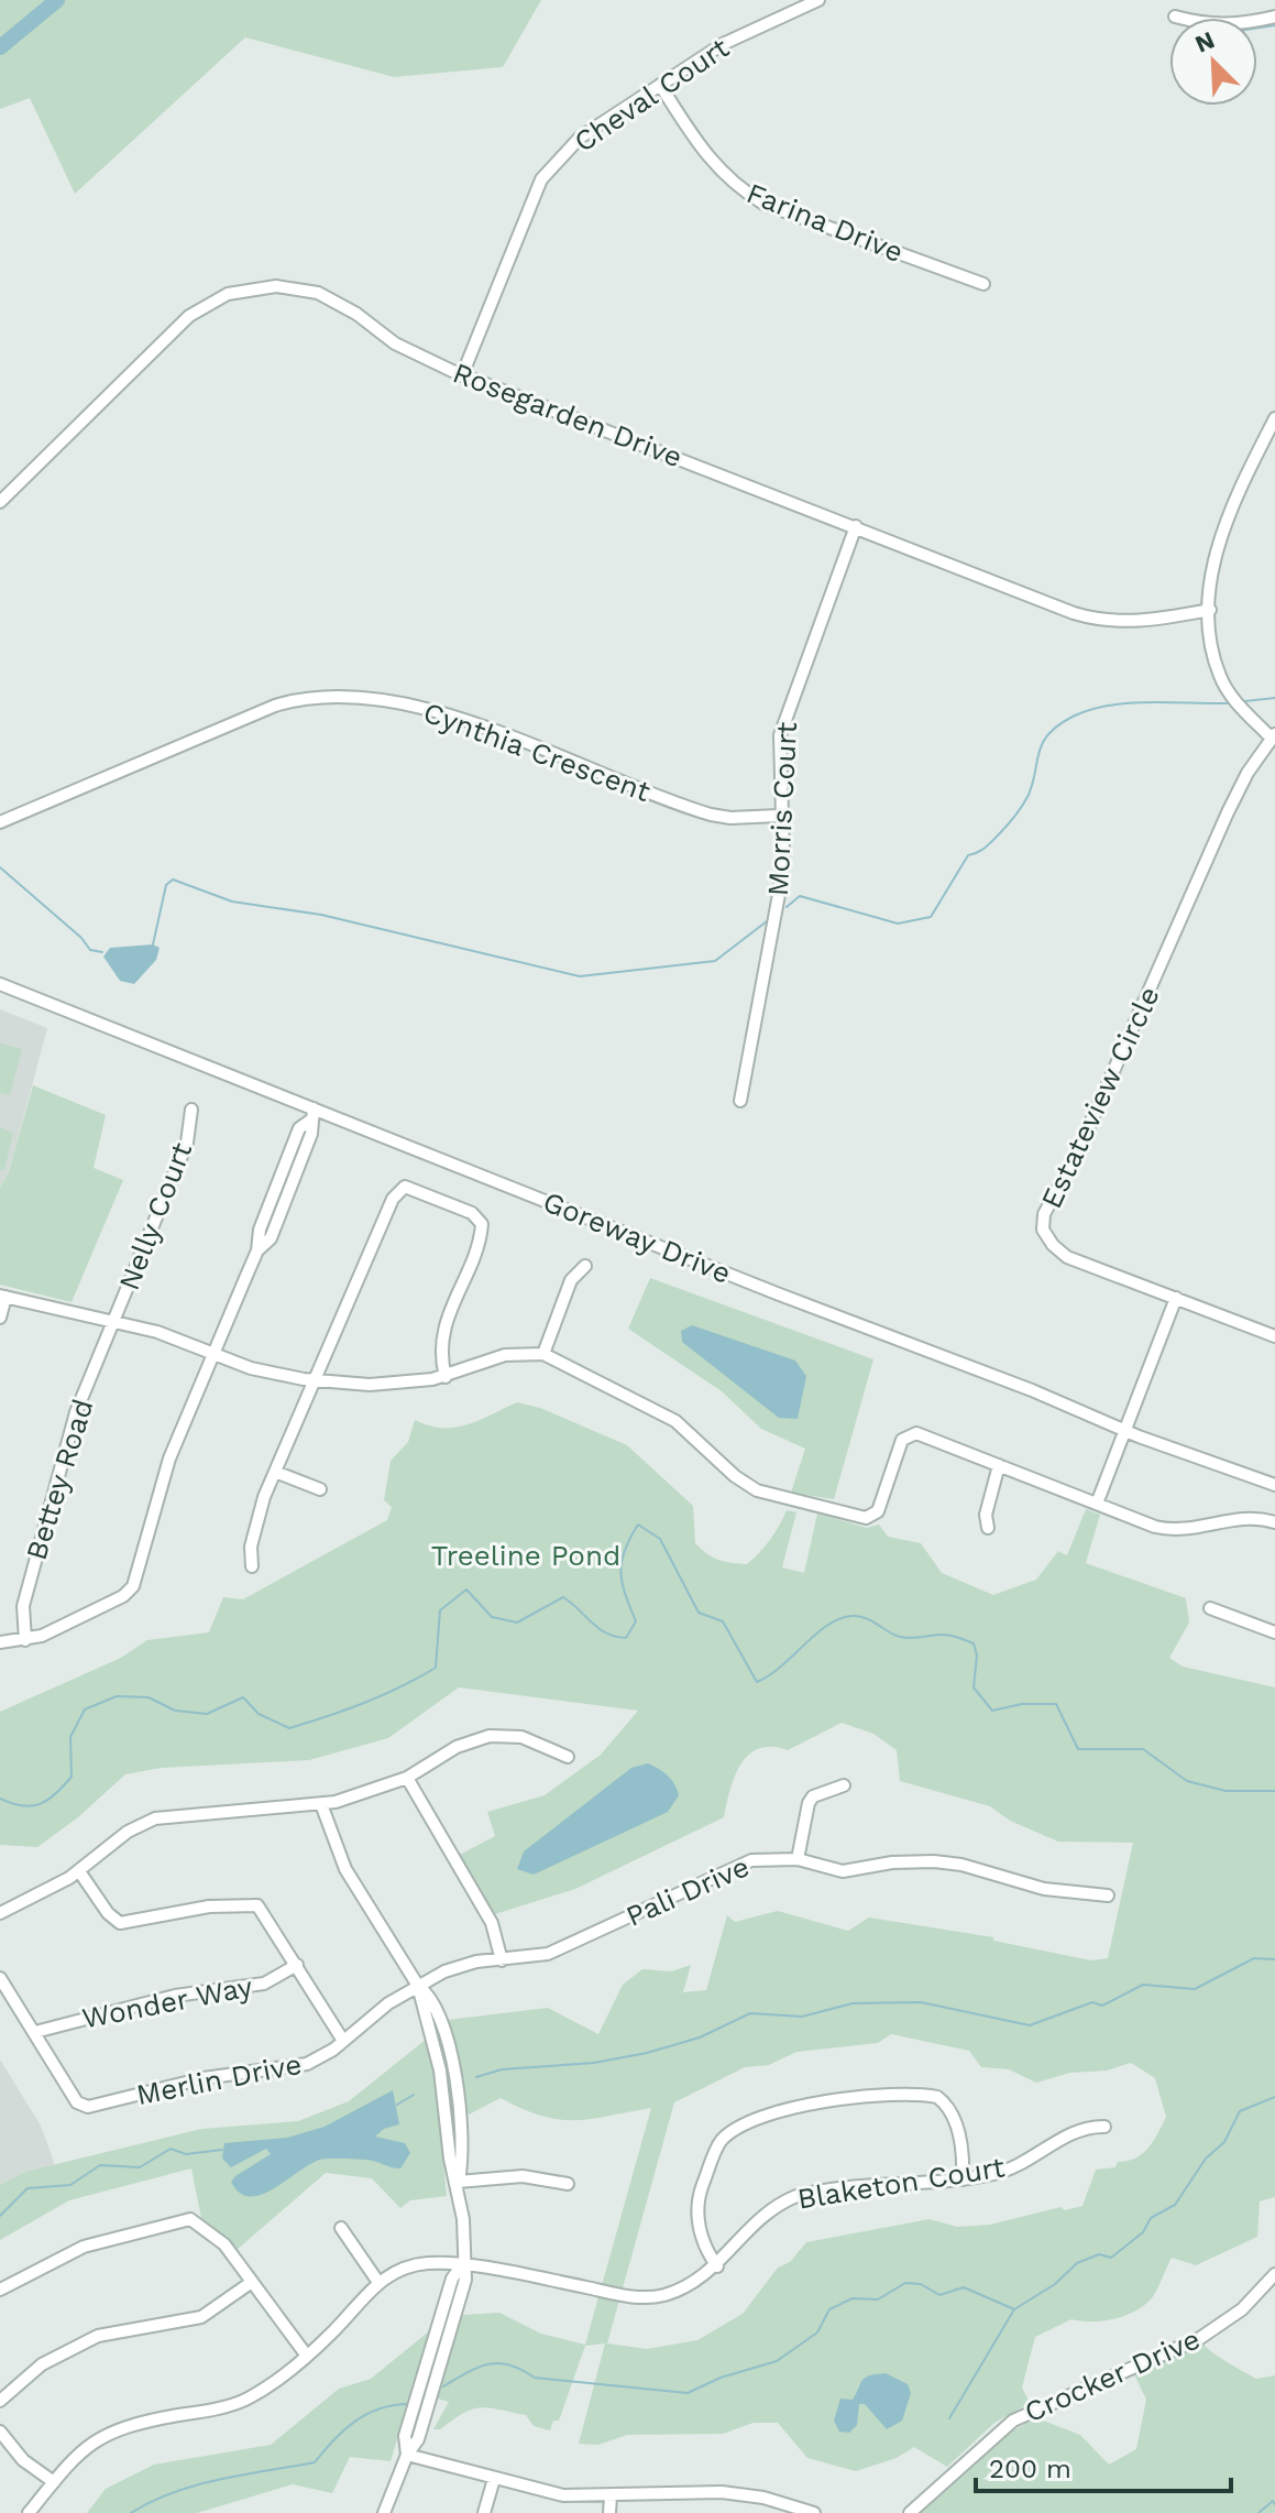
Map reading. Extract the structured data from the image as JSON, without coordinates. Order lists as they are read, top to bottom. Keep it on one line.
{"streets":{"street":["Cheval Court","Farina Drive","Rosegarden Drive","Cynthia Crescent","Morris Court","Estateview Circle","Nelly Court","Goreway Drive","Bettey Road","Pali Drive","Wonder Way","Merlin Drive","Blaketon Court","Crocker Drive"]},"crossings":[["Cheval Court","Farina Drive"],["Cheval Court","Rosegarden Drive"],["Rosegarden Drive","Morris Court"],["Cynthia Crescent","Morris Court"],["Nelly Court","Bettey Road"],["Pali Drive","Merlin Drive"],["Wonder Way","Merlin Drive"]],"parks":["Treeline Pond"],"scale_bar":"200 m","north":"top left"}
